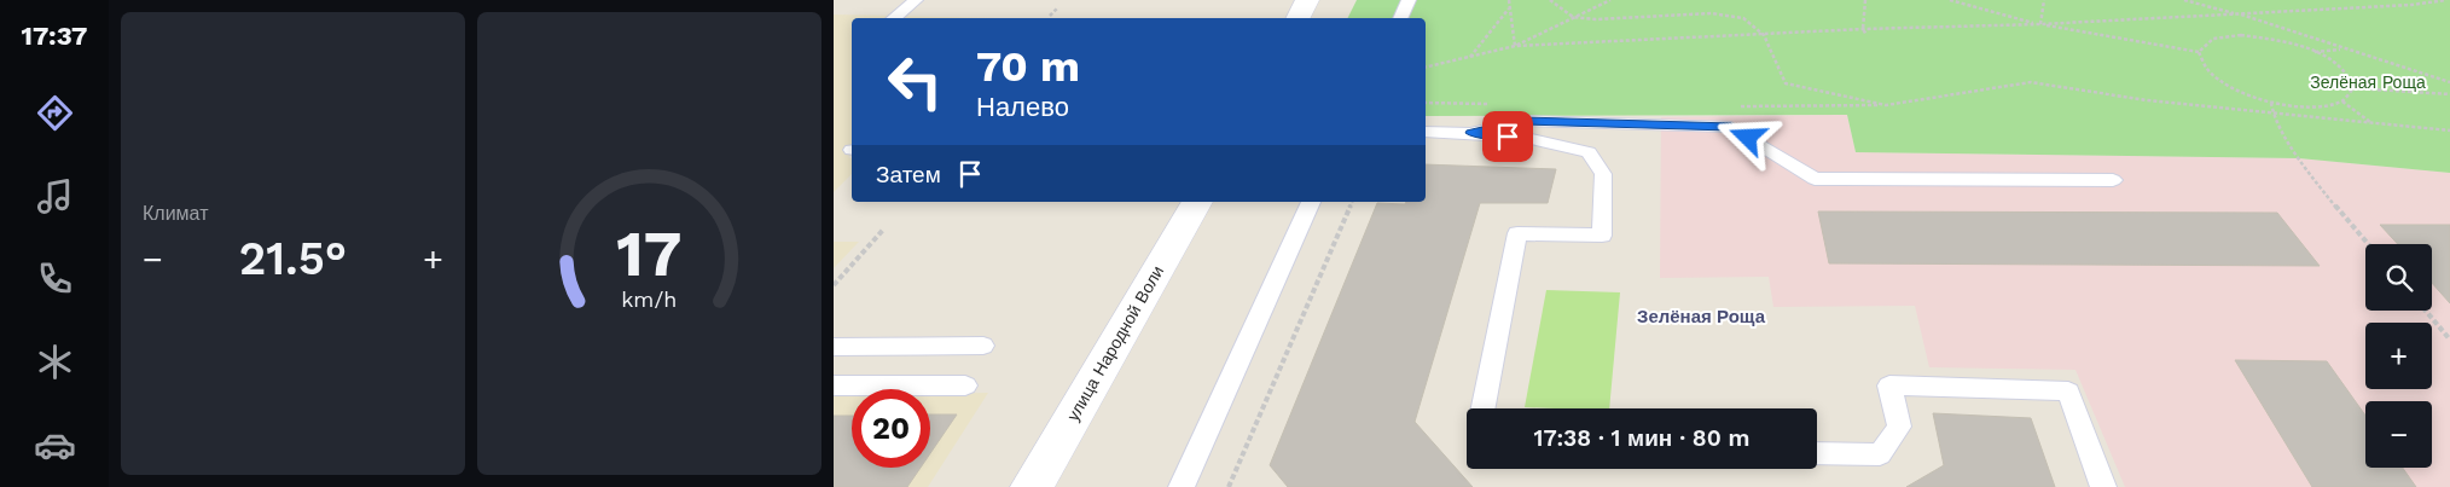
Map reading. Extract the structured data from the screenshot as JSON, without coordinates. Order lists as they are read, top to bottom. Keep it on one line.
{"streets":{"street":["улица Народной Воли"]},"districts":["Зелёная Роща"],"parks":["Зелёная Роща"],"page":{"tabs":"17:37","tile":"Климат","turn":["70 m","Налево"],"then":"Затем","heat":["−","21.5°","+"],"map_buttons":["+","−"],"limit":"20","trip":"17:38 · 1 мин · 80 m","gauge":["17","km/h"]}}
